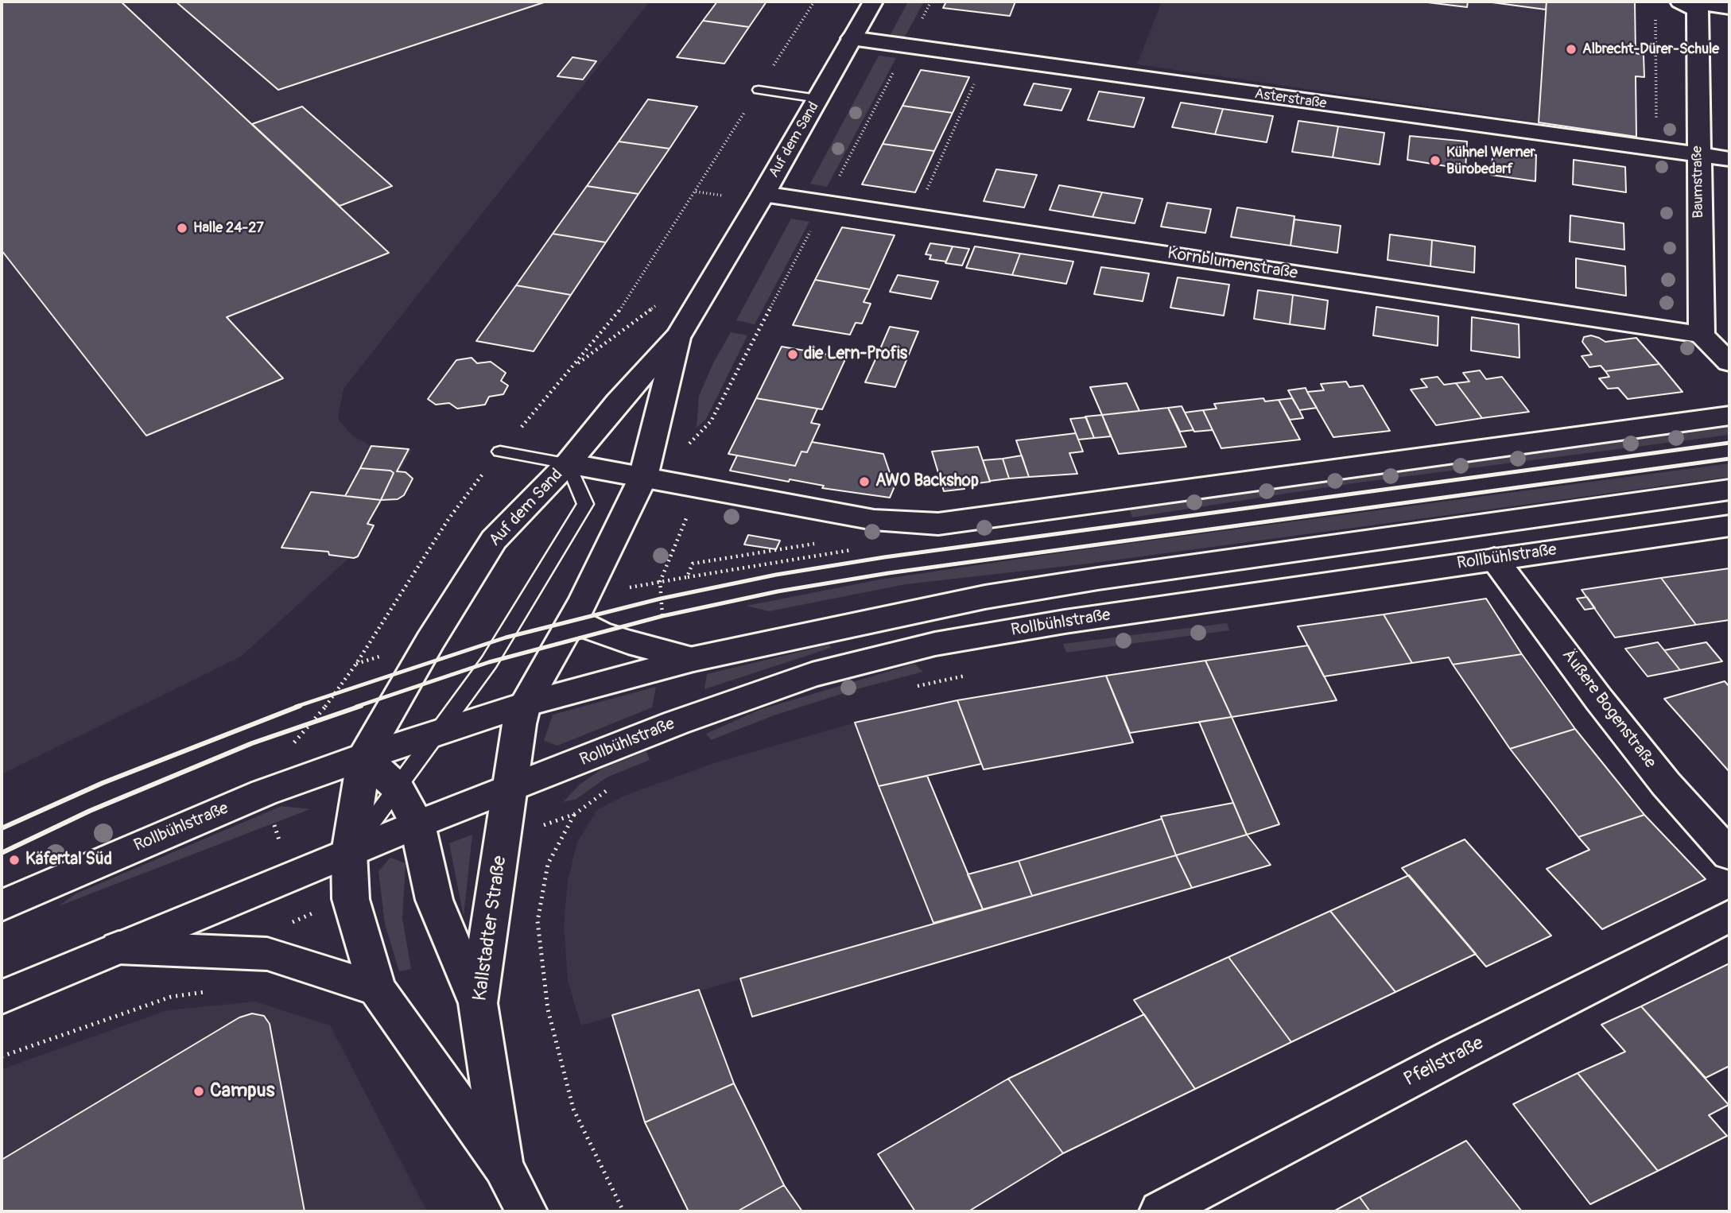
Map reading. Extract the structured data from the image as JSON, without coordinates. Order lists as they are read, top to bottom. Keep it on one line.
{"streets":{"street":["Asterstraße","Auf dem Sand","Baumstraße","Kornblumenstraße","Rollbühlstraße","Äußere Bogenstraße","Kallstadter Straße","Pfeilstraße"]},"crossings":[["Asterstraße","Auf dem Sand"],["Asterstraße","Baumstraße"],["Auf dem Sand","Kornblumenstraße"],["Auf dem Sand","Rollbühlstraße"],["Auf dem Sand","Kallstadter Straße"],["Baumstraße","Kornblumenstraße"],["Rollbühlstraße","Äußere Bogenstraße"],["Rollbühlstraße","Kallstadter Straße"]],"places":["Albrecht-Dürer-Schule","Kühnel Werner Bürobedarf","Halle 24-27","die Lern-Profis","AWO Backshop","Käfertal Süd","Campus"]}
